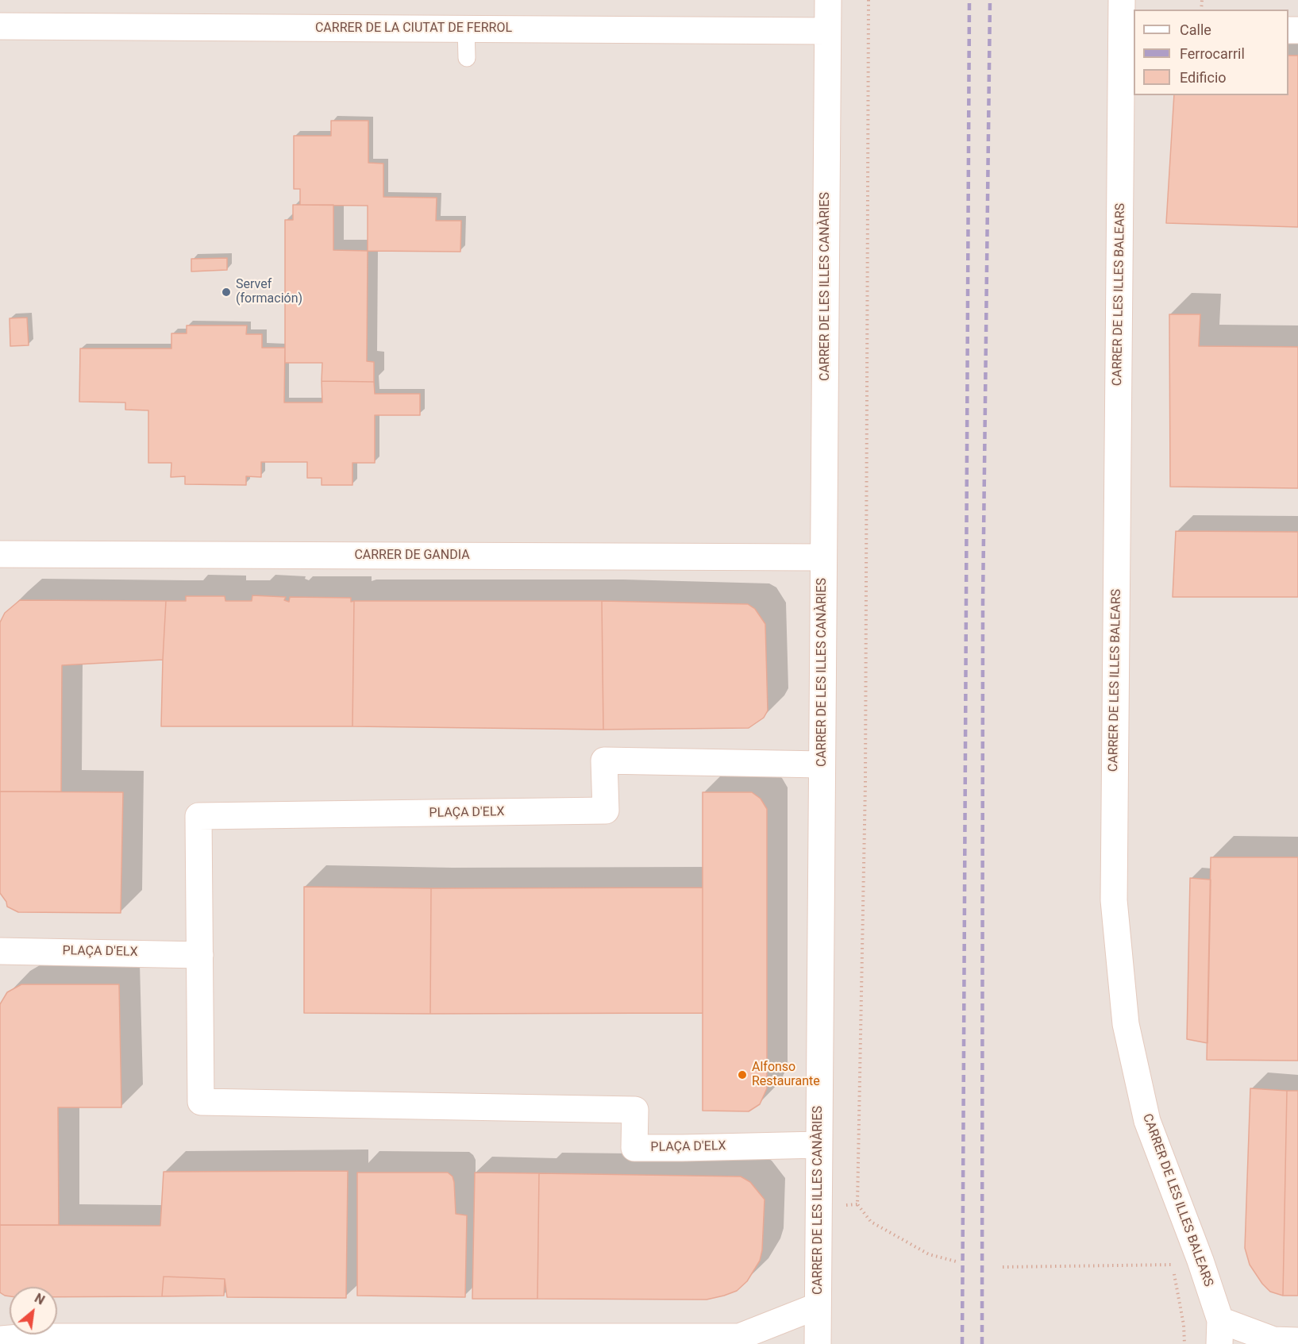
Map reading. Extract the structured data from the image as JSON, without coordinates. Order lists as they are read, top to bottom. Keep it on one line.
{"streets":{"street":["CARRER DE LA CIUTAT DE FERROL","CARRER DE LES ILLES CANÀRIES","CARRER DE LES ILLES BALEARS","CARRER DE GANDIA","PLAÇA D'ELX"]},"crossings":[["CARRER DE LA CIUTAT DE FERROL","CARRER DE LES ILLES CANÀRIES"],["CARRER DE LES ILLES CANÀRIES","CARRER DE GANDIA"],["CARRER DE LES ILLES CANÀRIES","PLAÇA D'ELX"]],"places":["Servef (formación)","Alfonso Restaurante"],"legend":["Calle","Ferrocarril","Edificio"],"north":"top right"}
